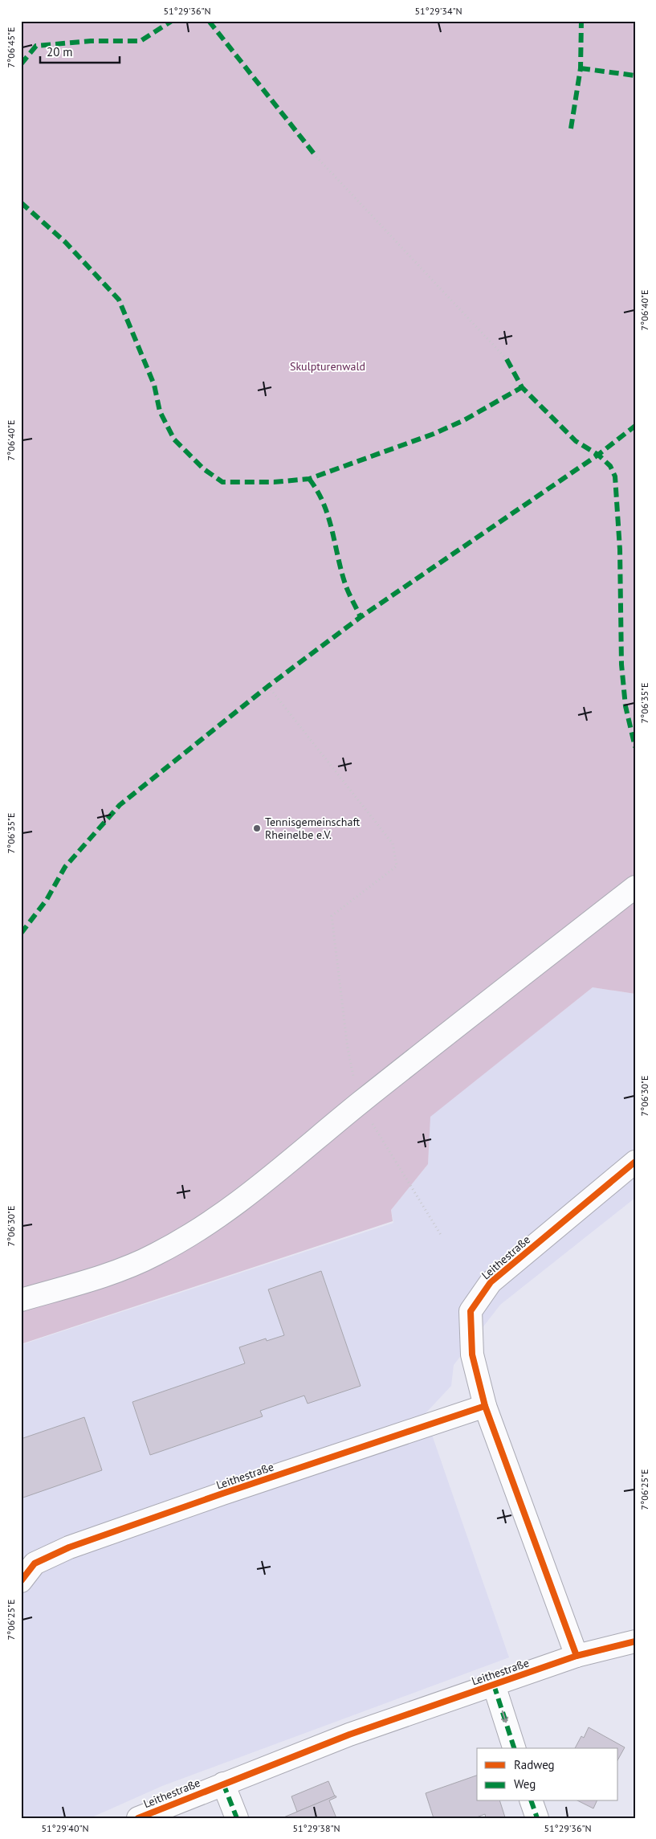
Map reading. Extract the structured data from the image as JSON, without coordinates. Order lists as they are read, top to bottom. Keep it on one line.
{"streets":{"street":["Leithestraße"]},"parks":["Skulpturenwald"],"places":["Tennisgemeinschaft Rheinelbe e.V."],"legend":["Radweg","Weg"],"scale_bar":"20 m","coordinates":["51°29'36\"N","51°29'34\"N","7°06'45\"E","7°06'40\"E","7°06'35\"E","7°06'30\"E","7°06'25\"E","51°29'40\"N","51°29'38\"N"]}
